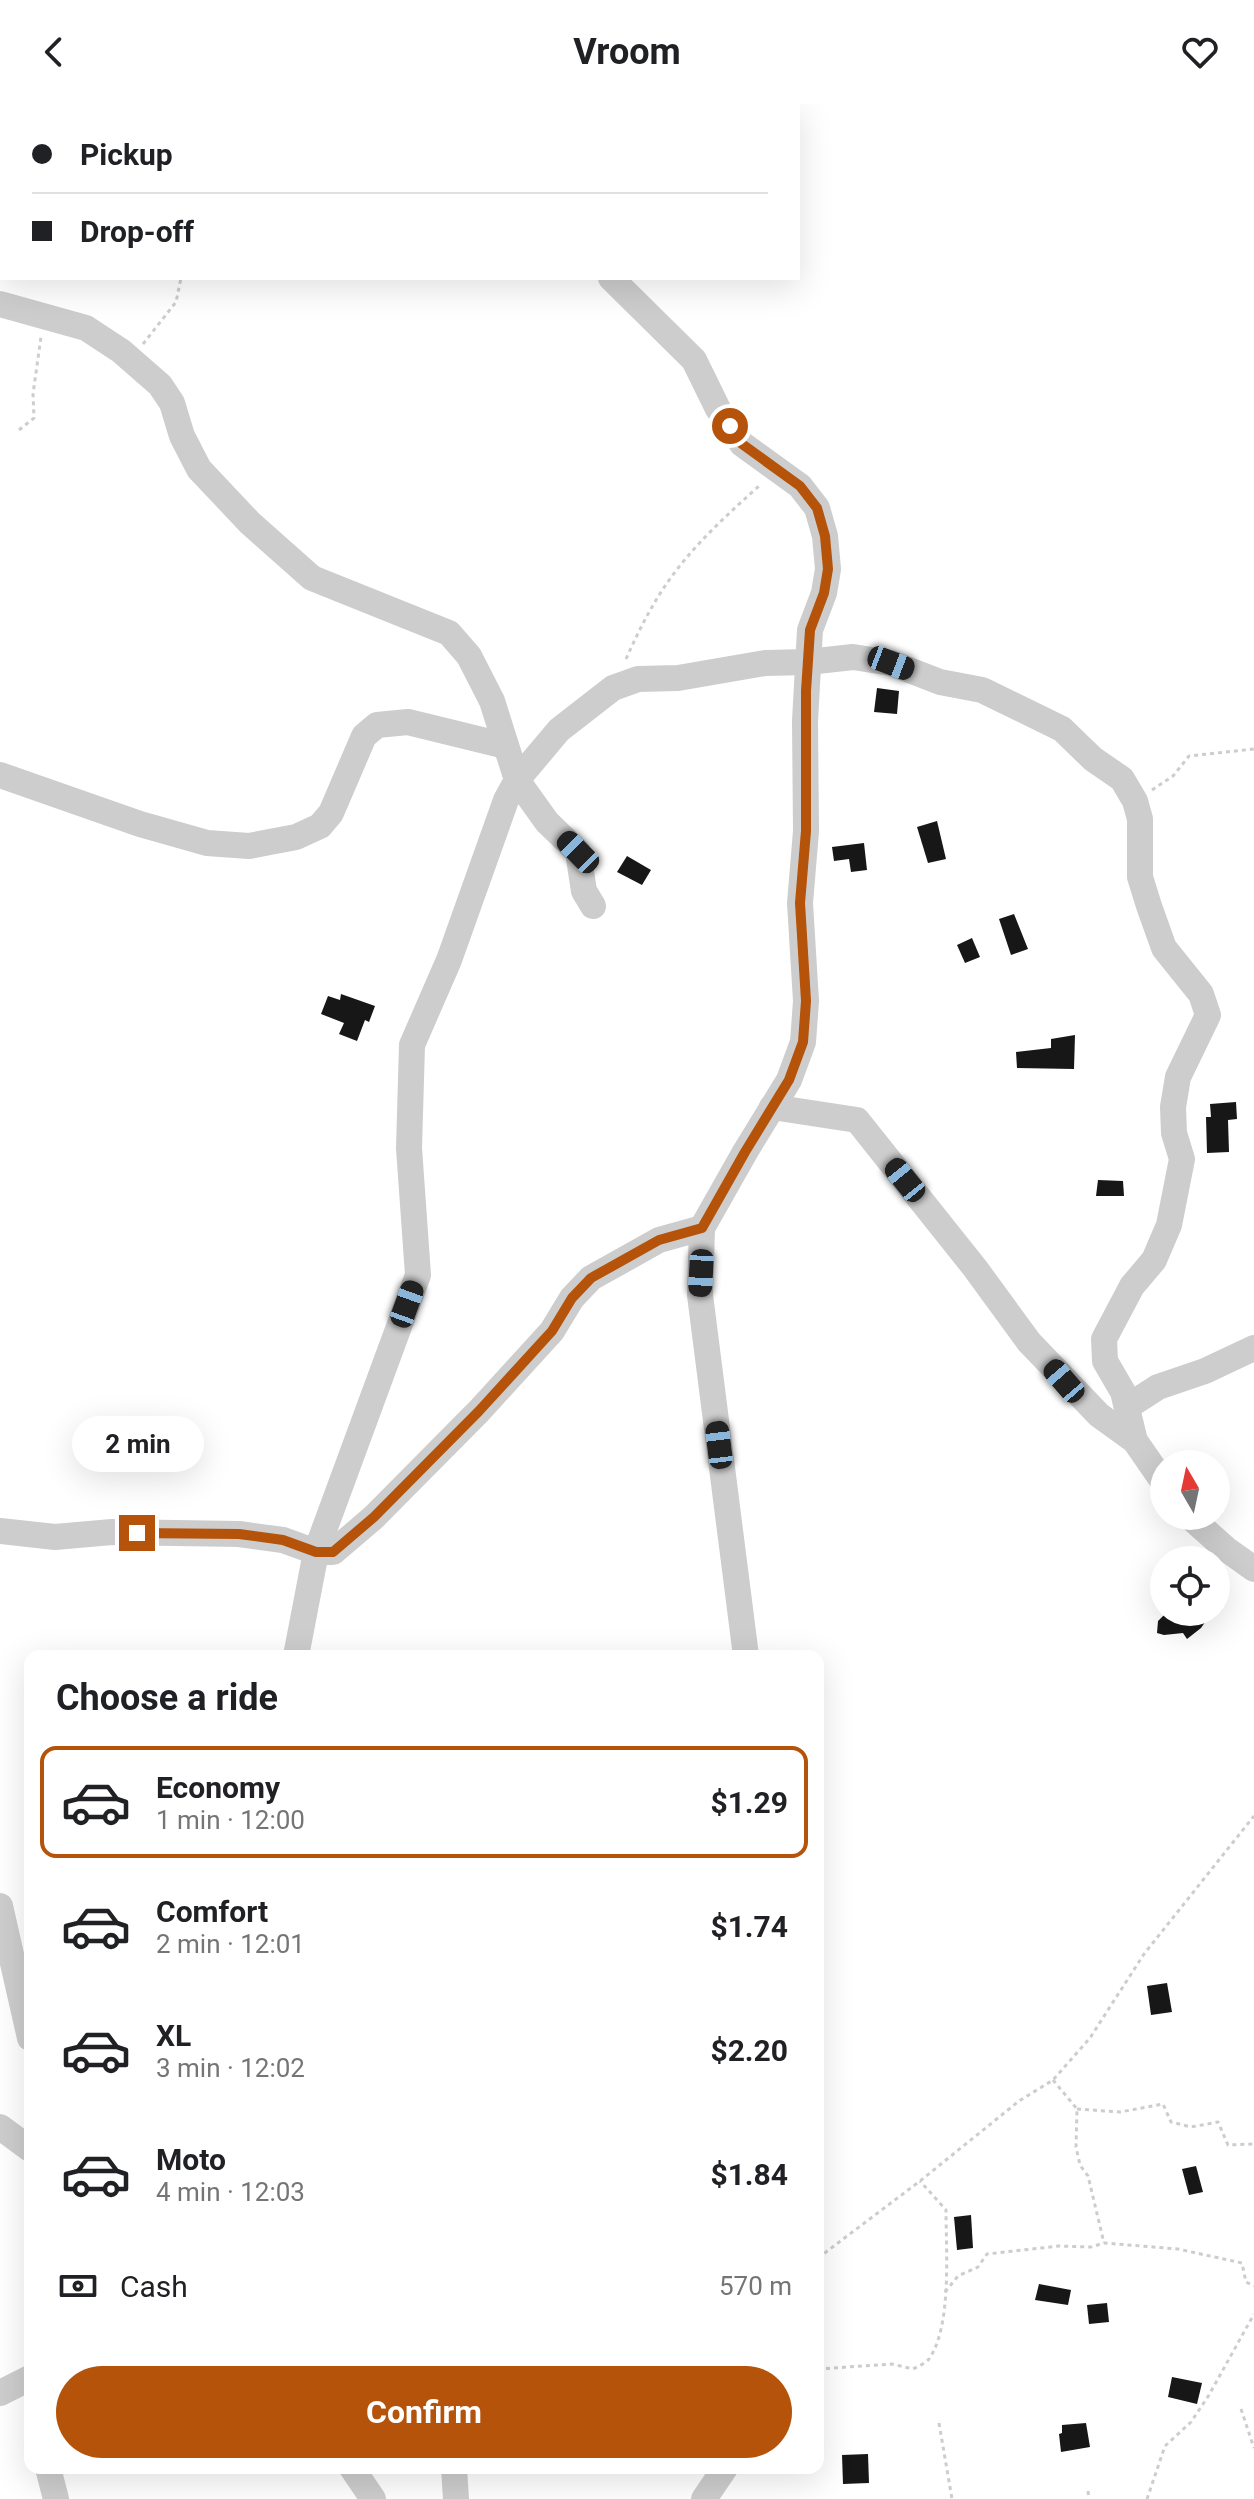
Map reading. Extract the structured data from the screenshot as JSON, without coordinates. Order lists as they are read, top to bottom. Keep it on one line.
{"north":"top","page":{"header":"Vroom","banner":["Pickup","Drop-off"],"bubble":"2 min","heading":"Choose a ride","list":[{"name":"Economy","note":"1 min · 12:00","value":"$1.29"},{"name":"Comfort","note":"2 min · 12:01","value":"$1.74"},{"name":"XL","note":"3 min · 12:02","value":"$2.20"},{"name":"Moto","note":"4 min · 12:03","value":"$1.84"}],"pay":["Cash","570 m"],"buttons":"Confirm"}}
